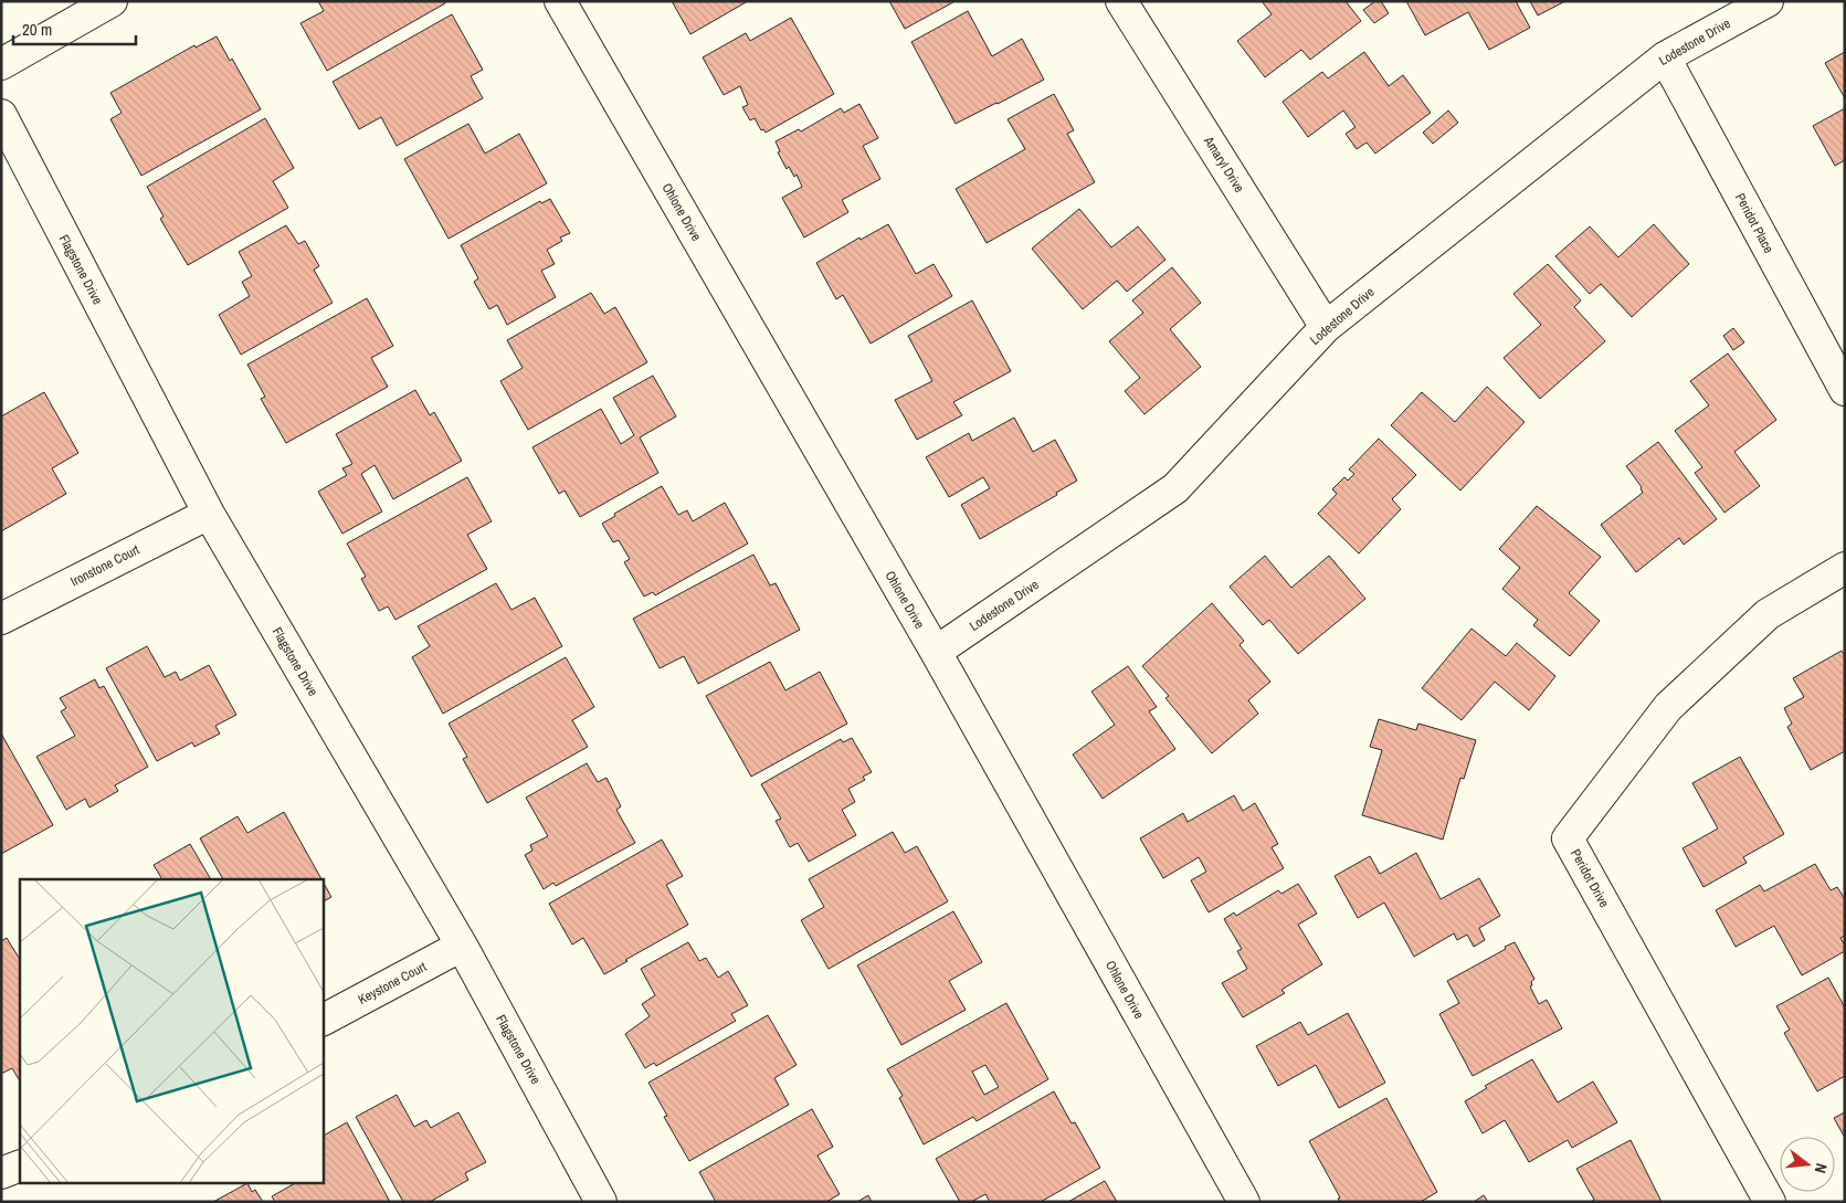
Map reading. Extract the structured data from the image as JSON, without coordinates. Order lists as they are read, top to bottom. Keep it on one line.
{"streets":{"street":["Lodestone Drive","Amaryl Drive","Ohlone Drive","Peridot Place","Flagstone Drive","Ironstone Court","Peridot Drive","Keystone Court"]},"crossings":[["Lodestone Drive","Amaryl Drive"],["Lodestone Drive","Ohlone Drive"],["Lodestone Drive","Peridot Place"],["Flagstone Drive","Ironstone Court"],["Flagstone Drive","Keystone Court"]],"scale_bar":"20 m","north":"right"}
